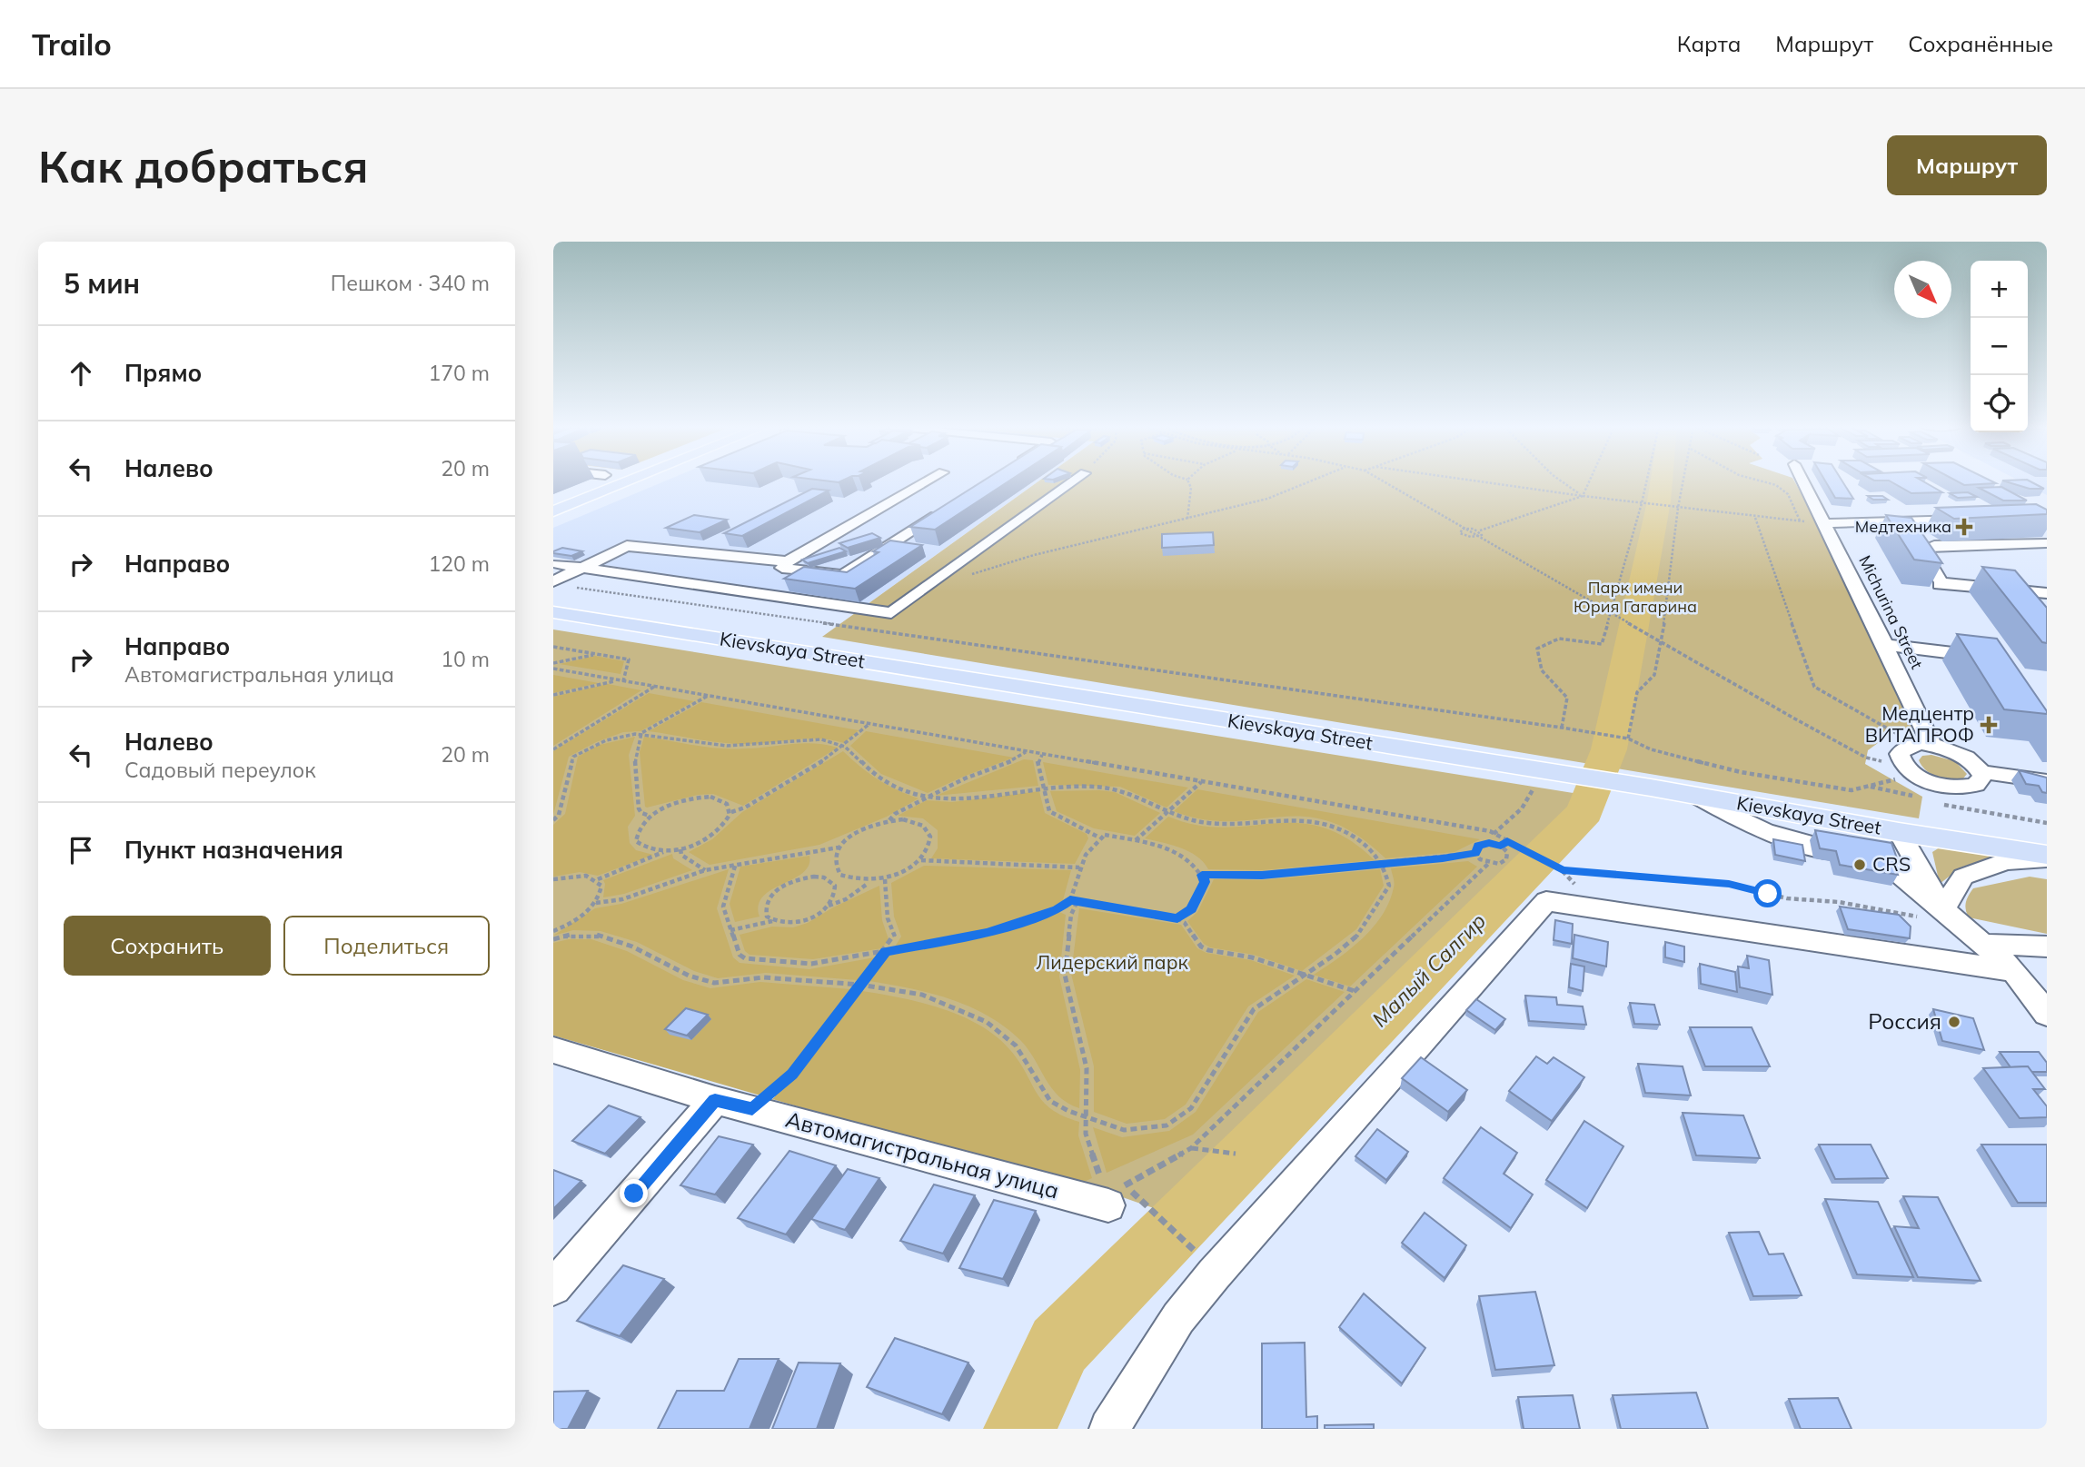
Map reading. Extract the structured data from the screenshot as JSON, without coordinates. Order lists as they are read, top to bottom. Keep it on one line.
{"streets":{"main road":["Kievskaya Street"],"street":["Michurina Street","Автомагистральная улица"]},"water":["Малый Салгир"],"parks":["Парк имени Юрия Гагарина","Лидерский парк"],"places":{"health":["Медтехника","Медцентр ВИТАПРОФ"],"other":["CRS","Россия"]},"north":"bottom right","page":{"header":"Trailo","nav":["Карта","Маршрут","Сохранённые"],"buttons":["Маршрут",["Сохранить","Поделиться"]],"title":"Как добраться","heading":["5 мин","Пешком · 340 m"],"map_buttons":["+","−"],"list":[["Прямо","170 m"],["Налево","20 m"],["Направо","120 m"],["Направо","Автомагистральная улица","10 m"],["Налево","Садовый переулок","20 m"],"Пункт назначения"]}}
